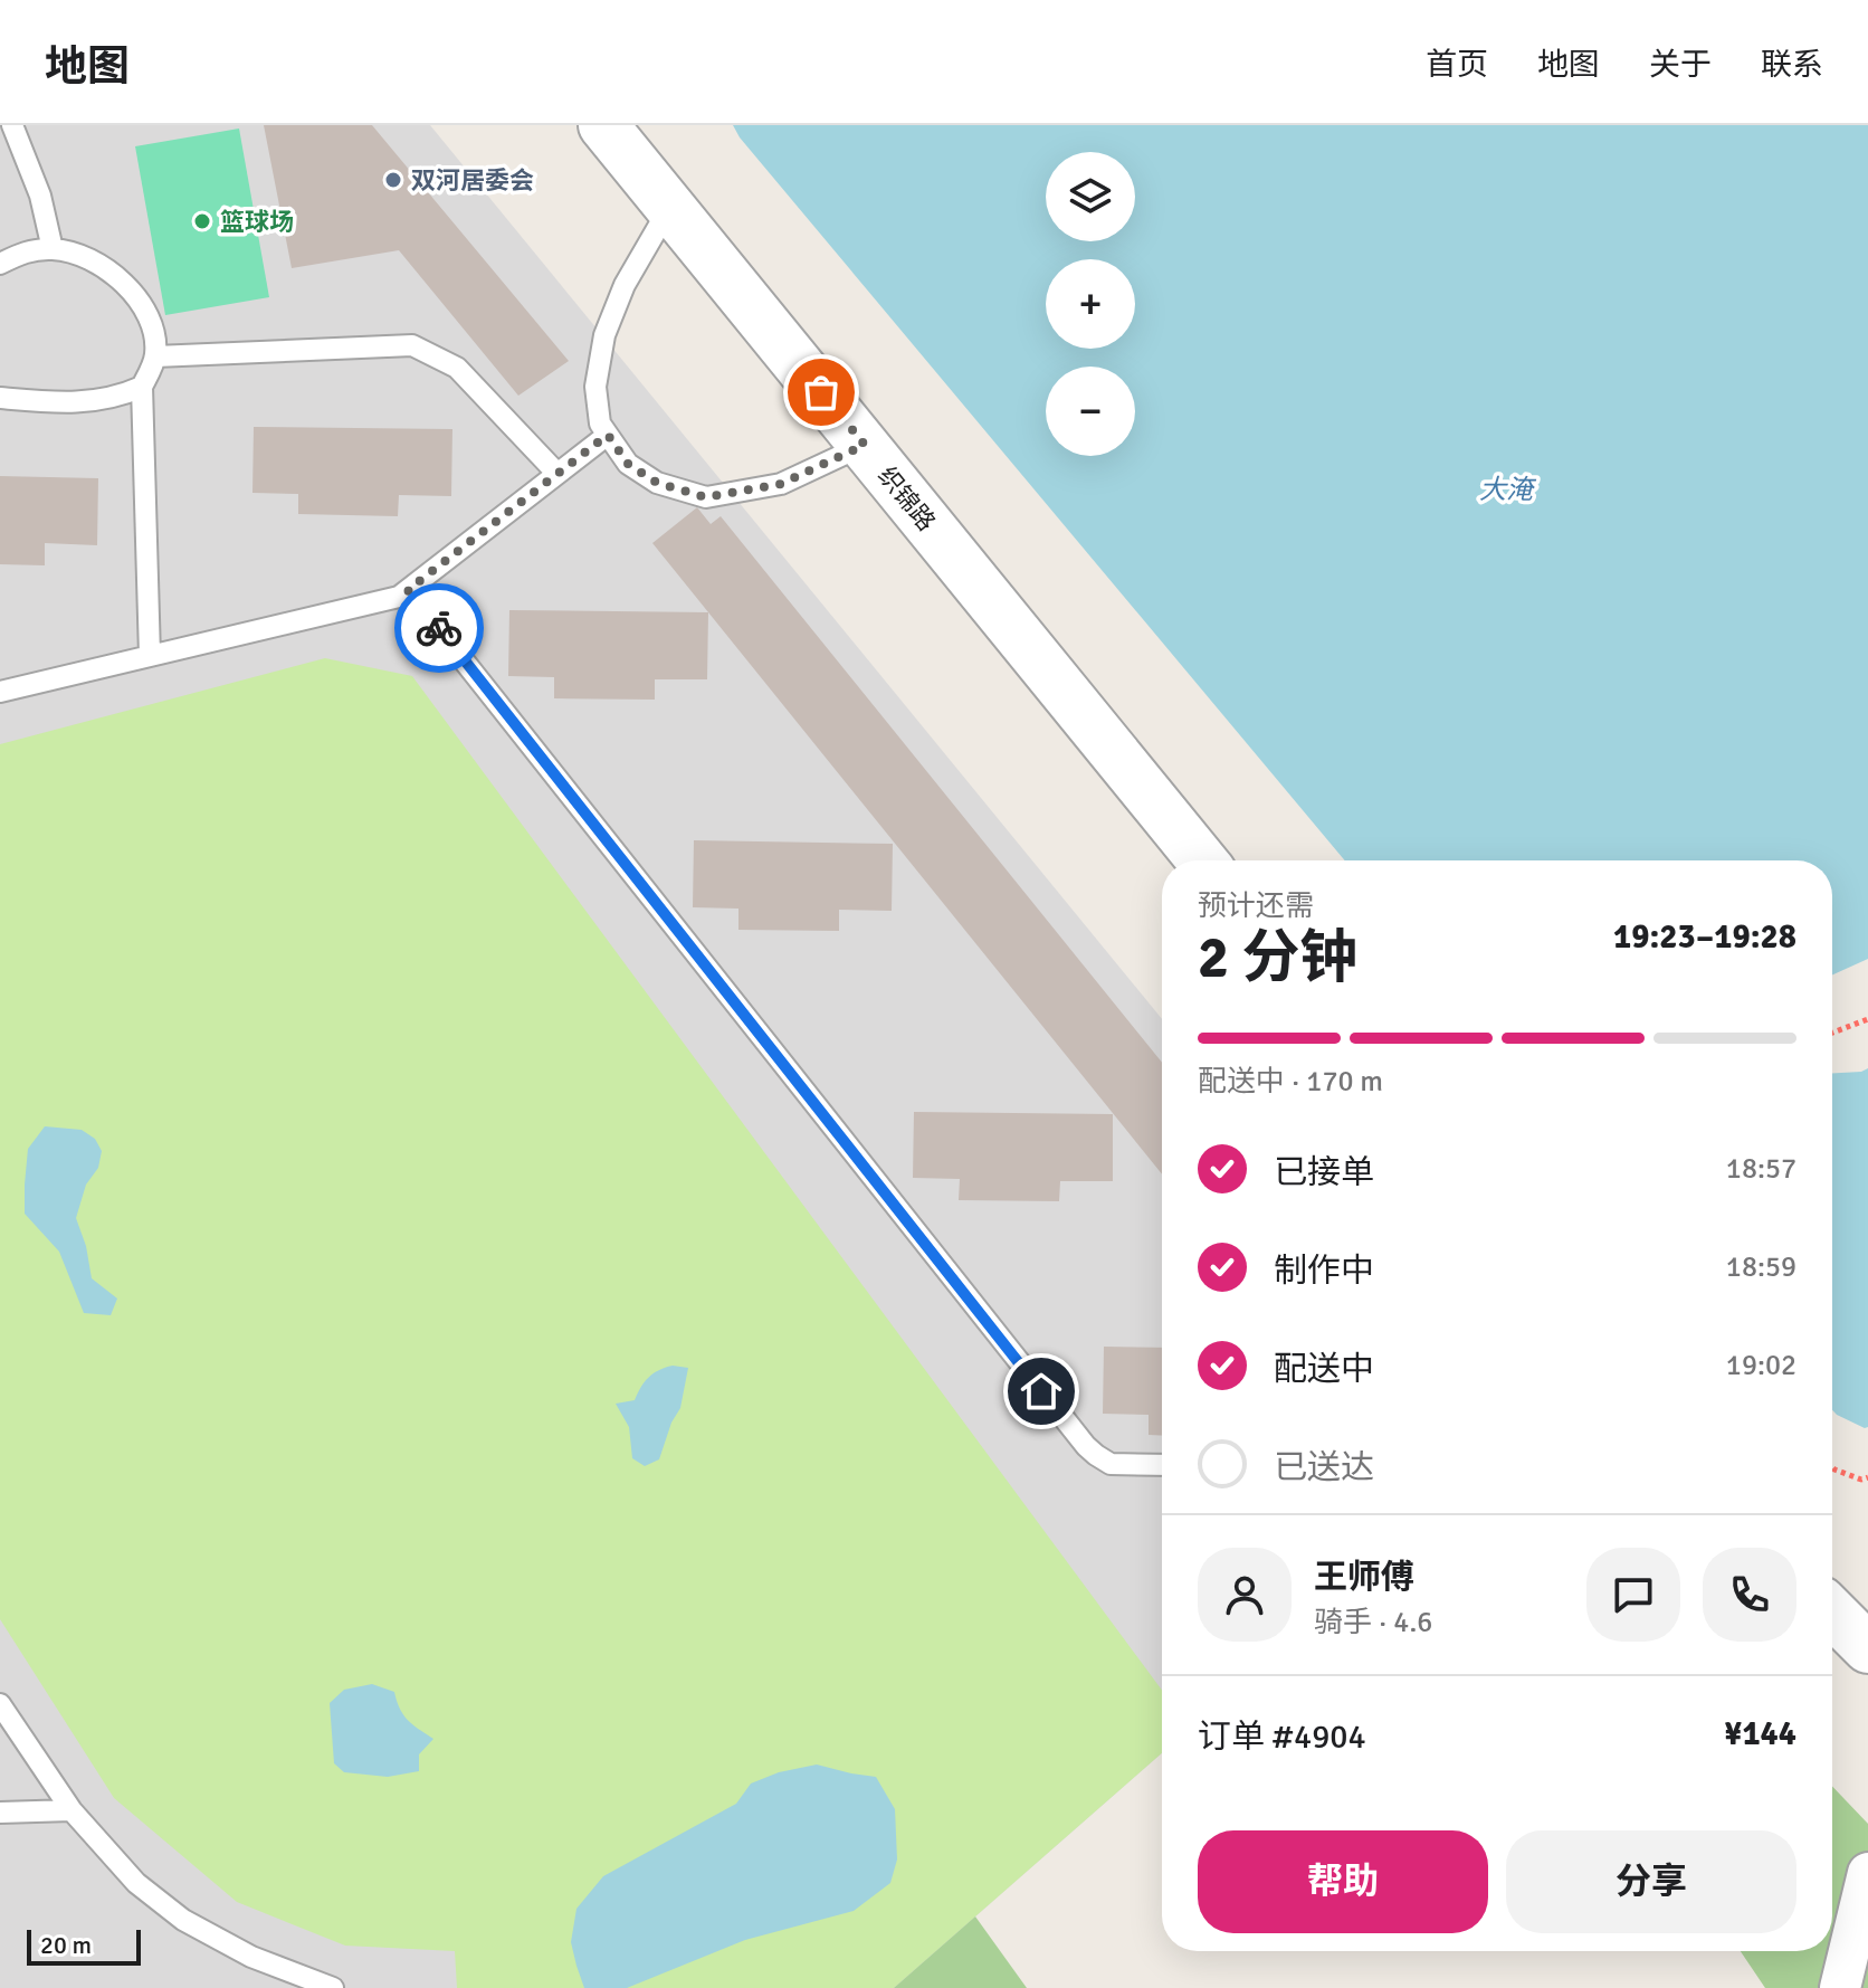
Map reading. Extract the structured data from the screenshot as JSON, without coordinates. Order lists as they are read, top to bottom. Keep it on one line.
{"streets":{"street":["织锦路"]},"water":["大淹"],"places":["双河居委会","篮球场"],"scale_bar":"20 m","page":{"header":"地图","nav":["首页","地图","关于","联系"],"map_buttons":["+","−"],"heading":["2 分钟","预计还需","19:23–19:28"],"panel":["王师傅","骑手 · 4.6","订单 #4904","¥144"],"bar":"配送中 · 170 m","list":[["已接单","18:57"],["制作中","18:59"],["配送中","19:02"],"已送达"],"buttons":["帮助","分享"],"scale":"20 m"}}
